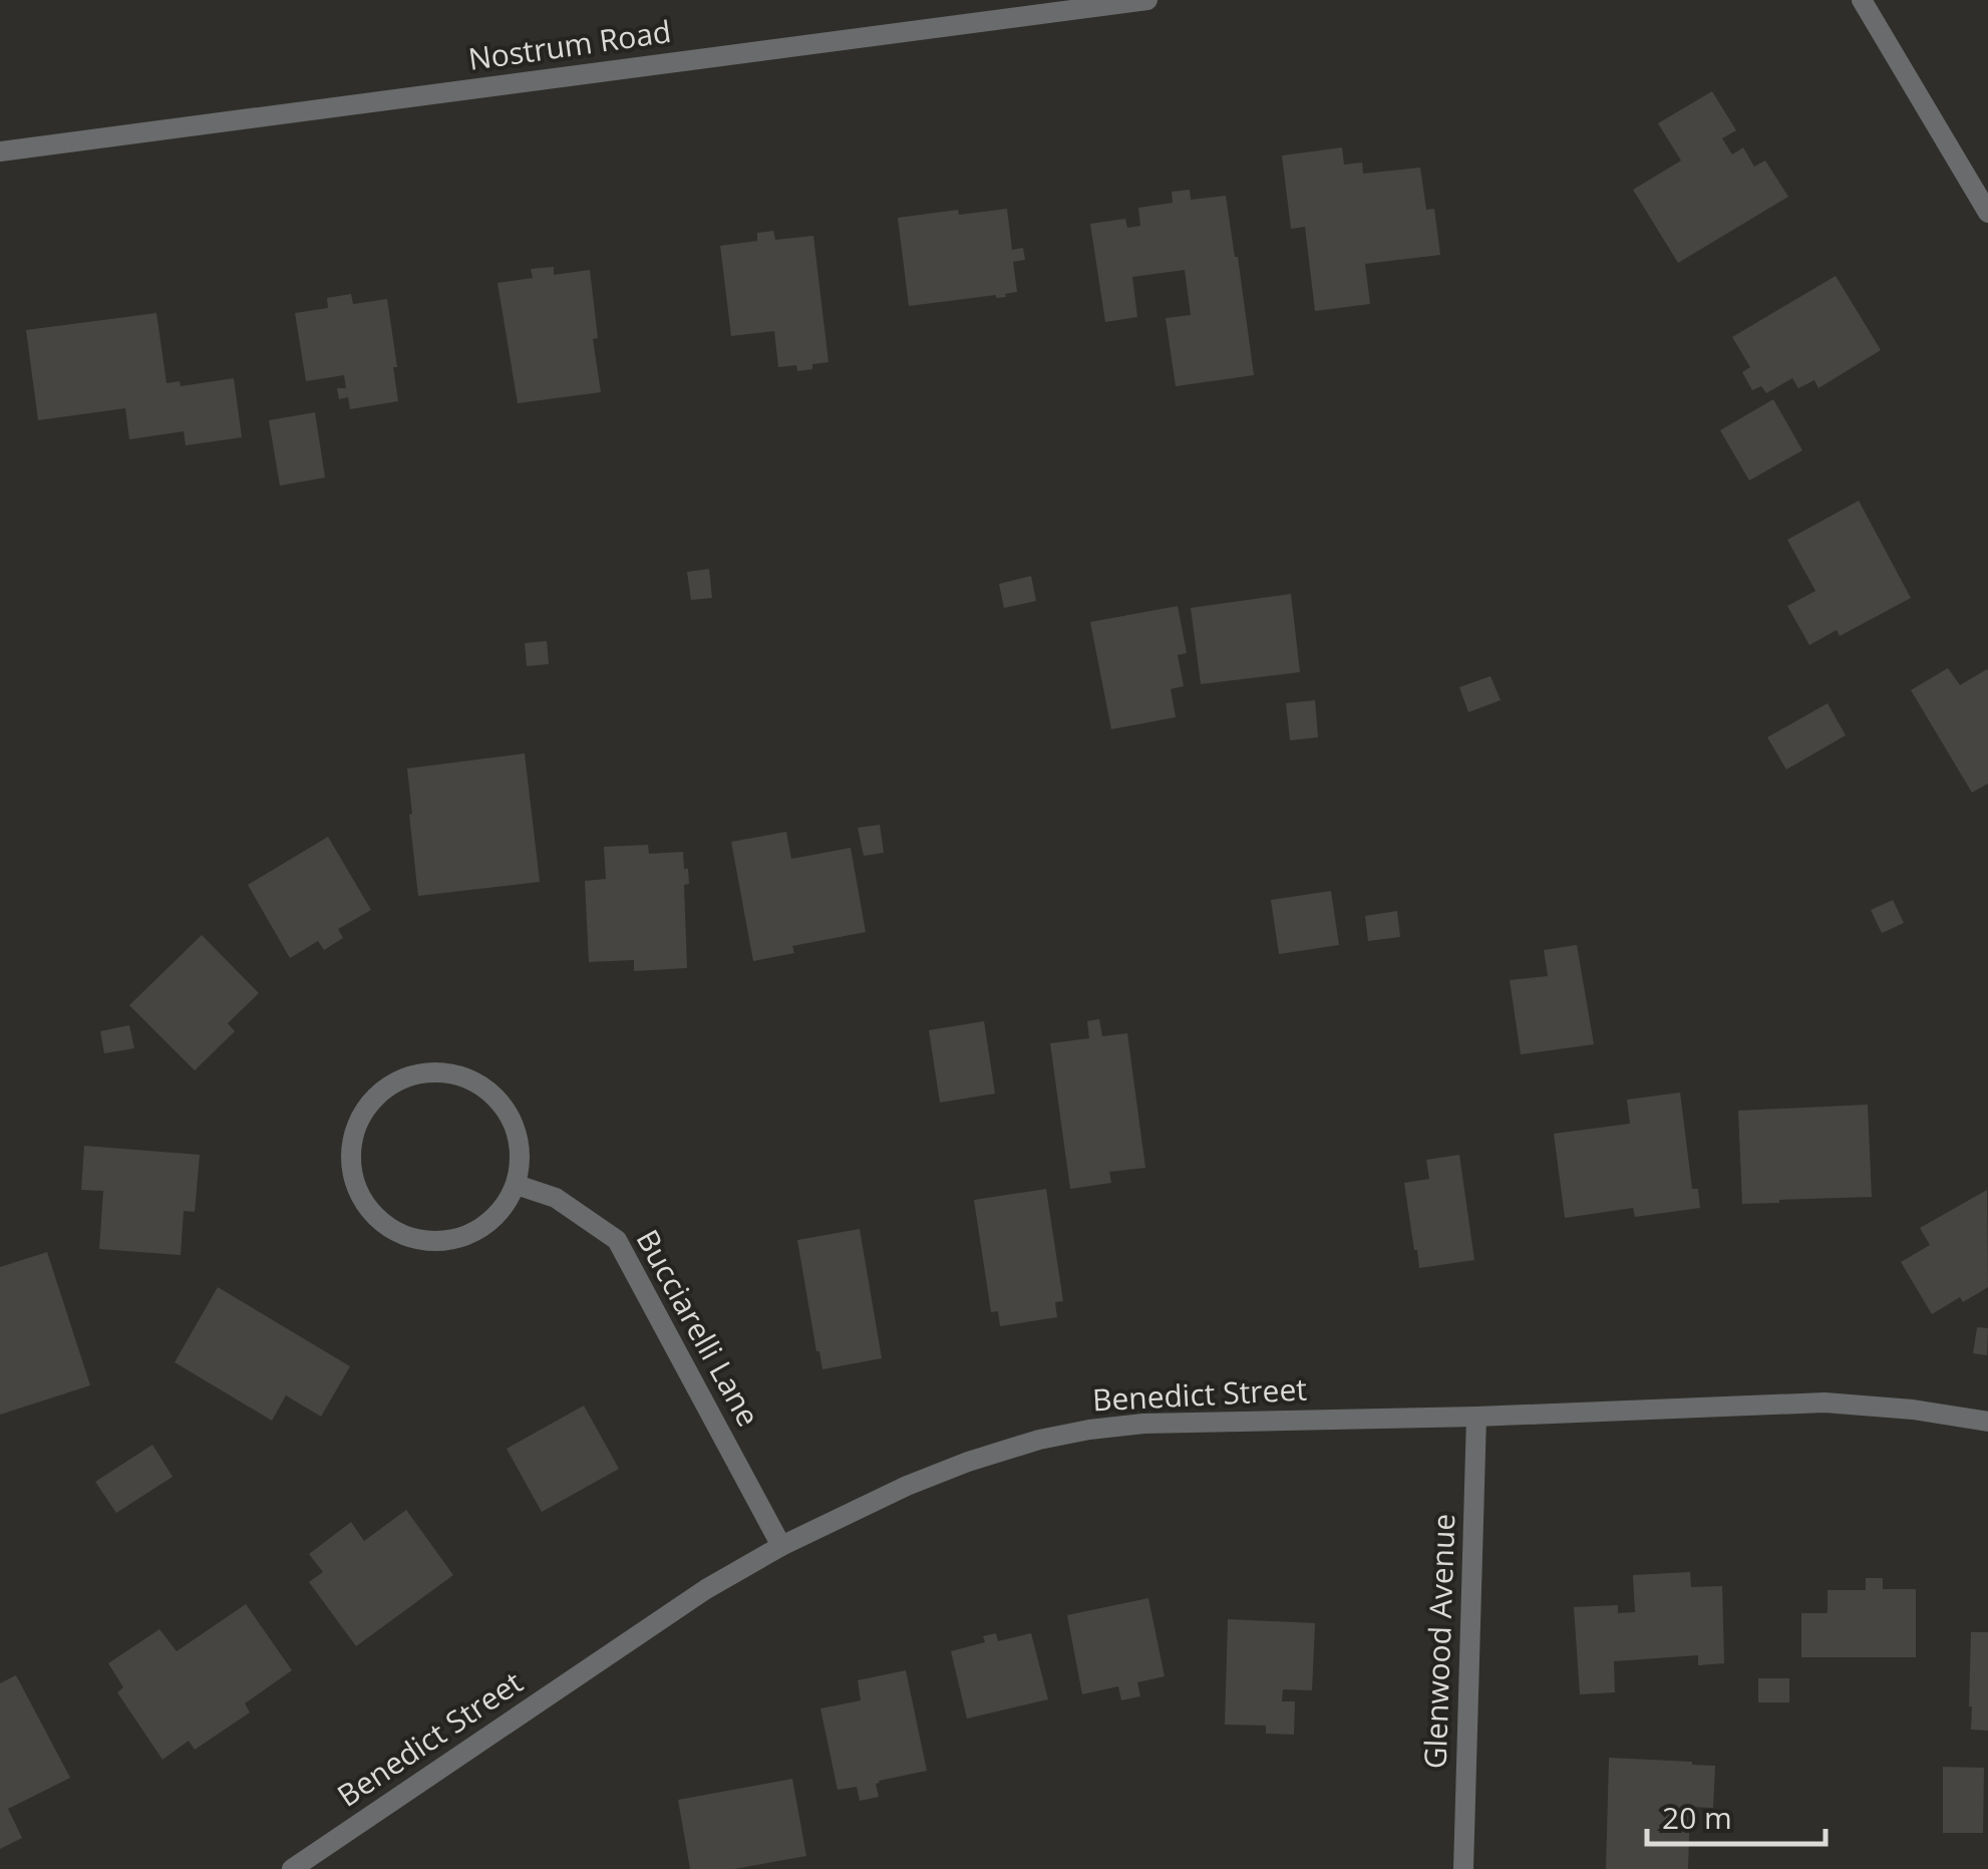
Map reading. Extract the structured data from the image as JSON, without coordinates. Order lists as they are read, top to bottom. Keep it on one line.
{"streets":{"street":["Nostrum Road","Bucciarelli Lane","Benedict Street","Glenwood Avenue"]},"crossings":[["Bucciarelli Lane","Benedict Street"],["Benedict Street","Glenwood Avenue"]],"scale_bar":"20 m"}
